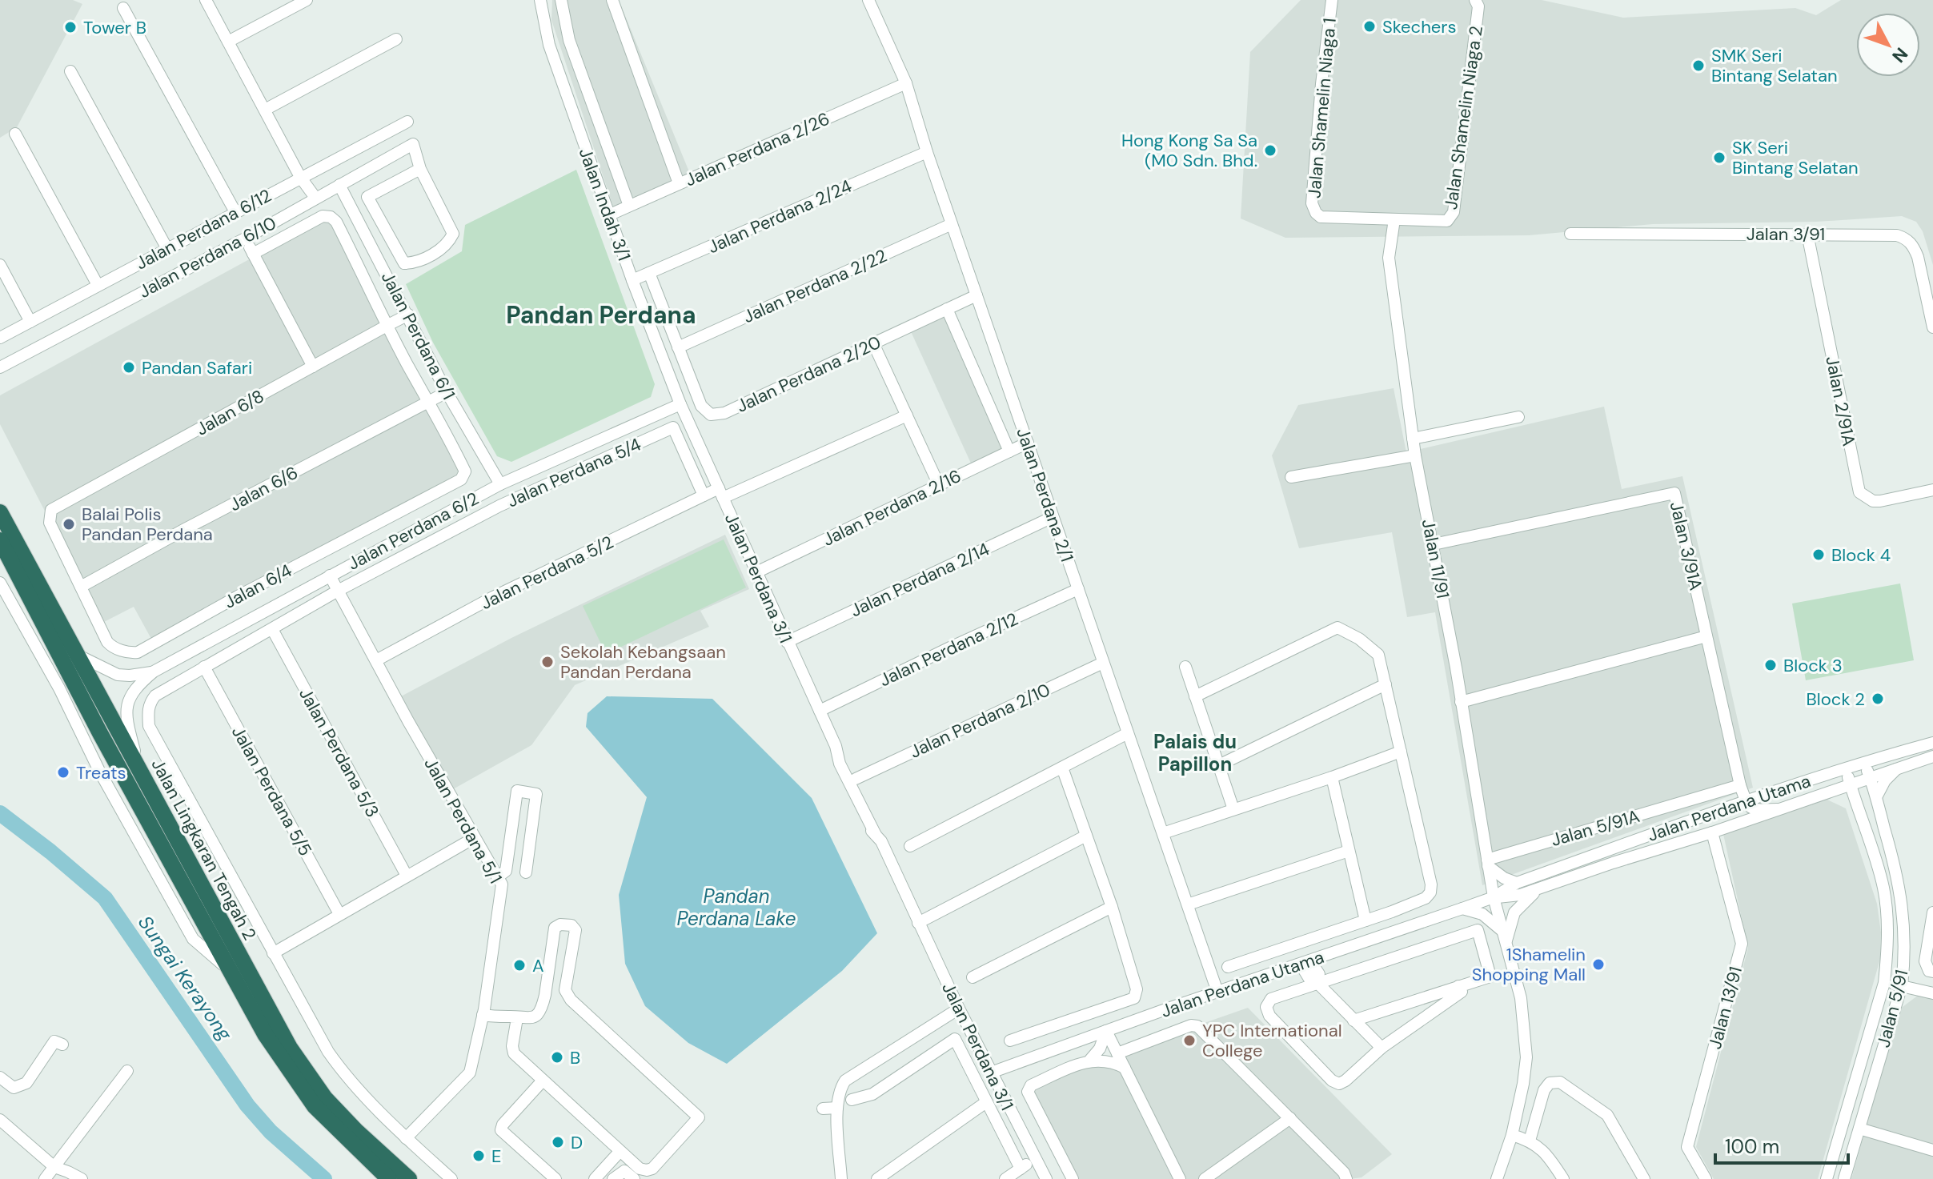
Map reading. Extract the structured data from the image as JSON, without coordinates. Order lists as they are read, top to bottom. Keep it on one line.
{"streets":{"highway":["Jalan Lingkaran Tengah 2"],"street":["Jalan Shamelin Niaga 1","Jalan Shamelin Niaga 2","Jalan Perdana 2/26","Jalan Indah 3/1","Jalan Perdana 2/24","Jalan Perdana 6/12","Jalan 3/91","Jalan Perdana 6/10","Jalan Perdana 2/22","Jalan Perdana 6/1","Jalan Perdana 2/20","Jalan 2/91A","Jalan 6/8","Jalan Perdana 5/4","Jalan 6/6","Jalan Perdana 2/1","Jalan Perdana 2/16","Jalan Perdana 6/2","Jalan 3/91A","Jalan 11/91","Jalan Perdana 5/2","Jalan Perdana 3/1","Jalan Perdana 2/14","Jalan 6/4","Jalan Perdana 2/12","Jalan Perdana 2/10","Jalan Perdana 5/3","Jalan Perdana 5/5","Jalan Perdana Utama","Jalan Perdana 5/1","Jalan 5/91A","Jalan 13/91","Jalan 5/91"]},"crossings":[["Jalan Shamelin Niaga 1","Jalan Shamelin Niaga 2"],["Jalan Shamelin Niaga 1","Jalan 11/91"],["Jalan Shamelin Niaga 2","Jalan 11/91"],["Jalan Perdana 2/26","Jalan Indah 3/1"],["Jalan Perdana 2/26","Jalan Perdana 2/1"],["Jalan Indah 3/1","Jalan Perdana 2/24"],["Jalan Indah 3/1","Jalan Perdana 6/2"],["Jalan Indah 3/1","Jalan Perdana 3/1"],["Jalan Perdana 2/24","Jalan Perdana 2/20"],["Jalan Perdana 2/24","Jalan Perdana 2/1"],["Jalan 3/91","Jalan 2/91A"],["Jalan Perdana 6/10","Jalan Perdana 6/1"],["Jalan Perdana 2/22","Jalan Perdana 2/20"],["Jalan Perdana 2/22","Jalan Perdana 2/1"],["Jalan Perdana 6/1","Jalan 6/8"],["Jalan Perdana 6/1","Jalan 6/6"],["Jalan Perdana 6/1","Jalan Perdana 6/2"],["Jalan Perdana 2/20","Jalan Perdana 2/1"],["Jalan 6/8","Jalan 6/4"],["Jalan Perdana 5/4","Jalan Perdana 5/2"],["Jalan Perdana 5/4","Jalan Perdana 5/3"],["Jalan Perdana 5/4","Jalan Perdana 5/5"],["Jalan Perdana 5/4","Jalan Perdana 5/1"],["Jalan 6/6","Jalan 6/4"],["Jalan Perdana 2/1","Jalan Perdana 2/16"],["Jalan Perdana 2/1","Jalan Perdana 2/14"],["Jalan Perdana 2/1","Jalan Perdana 2/12"],["Jalan Perdana 2/1","Jalan Perdana 2/10"],["Jalan Perdana 2/1","Jalan Perdana Utama"],["Jalan Perdana 2/16","Jalan Perdana 3/1"],["Jalan Perdana 6/2","Jalan Perdana 3/1"],["Jalan Perdana 6/2","Jalan Perdana 5/1"],["Jalan Perdana 6/2","Jalan Lingkaran Tengah 2"],["Jalan 3/91A","Jalan 11/91"],["Jalan 3/91A","Jalan Perdana Utama"],["Jalan 3/91A","Jalan 5/91A"],["Jalan 11/91","Jalan Perdana Utama"],["Jalan 11/91","Jalan 5/91A"],["Jalan Perdana 5/2","Jalan Perdana 3/1"],["Jalan Perdana 5/2","Jalan Perdana 5/1"],["Jalan Perdana 3/1","Jalan Perdana 2/14"],["Jalan Perdana 3/1","Jalan Perdana 2/12"],["Jalan Perdana 3/1","Jalan Perdana 2/10"],["Jalan Perdana 3/1","Jalan Perdana Utama"],["Jalan Perdana Utama","Jalan 13/91"],["Jalan Perdana Utama","Jalan 5/91"]],"districts":["Pandan Perdana","Palais du Papillon"],"water":["Pandan Perdana Lake","Sungai Kerayong"],"places":["Skechers","Tower B","SMK Seri Bintang Selatan","Hong Kong Sa Sa (M0 Sdn. Bhd.","SK Seri Bintang Selatan","Pandan Safari","Balai Polis Pandan Perdana","Block 4","Sekolah Kebangsaan Pandan Perdana","Block 3","Block 2","Treats","1Shamelin Shopping Mall","A","YPC International College","B","D","E"],"scale_bar":"100 m","north":"bottom right"}
